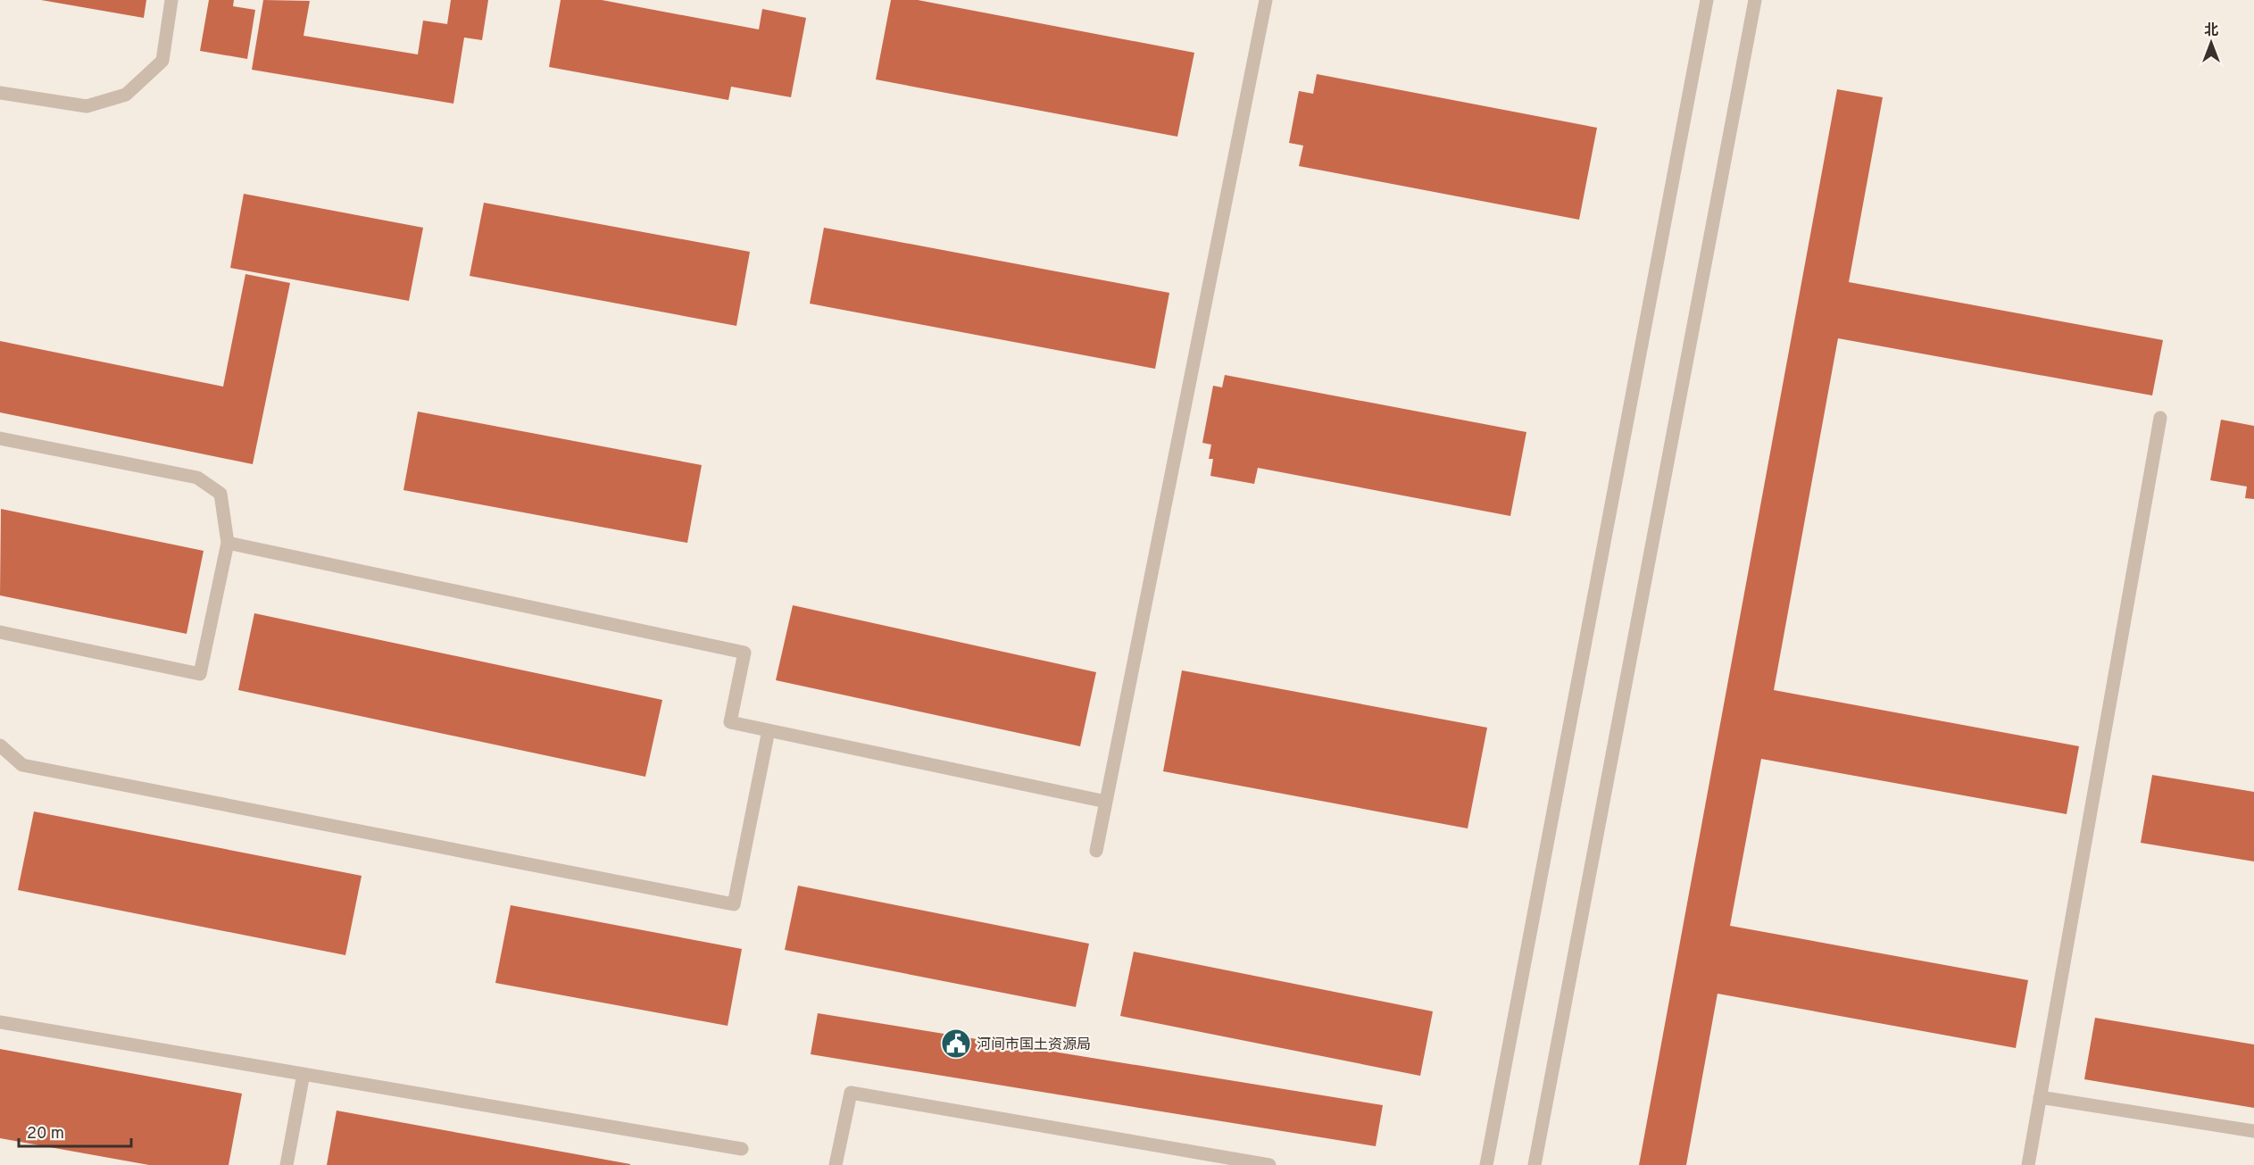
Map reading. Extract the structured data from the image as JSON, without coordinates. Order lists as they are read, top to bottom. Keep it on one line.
{"places":{"public building":["河间市国土资源局"]},"scale_bar":"20 m","north":"top"}
